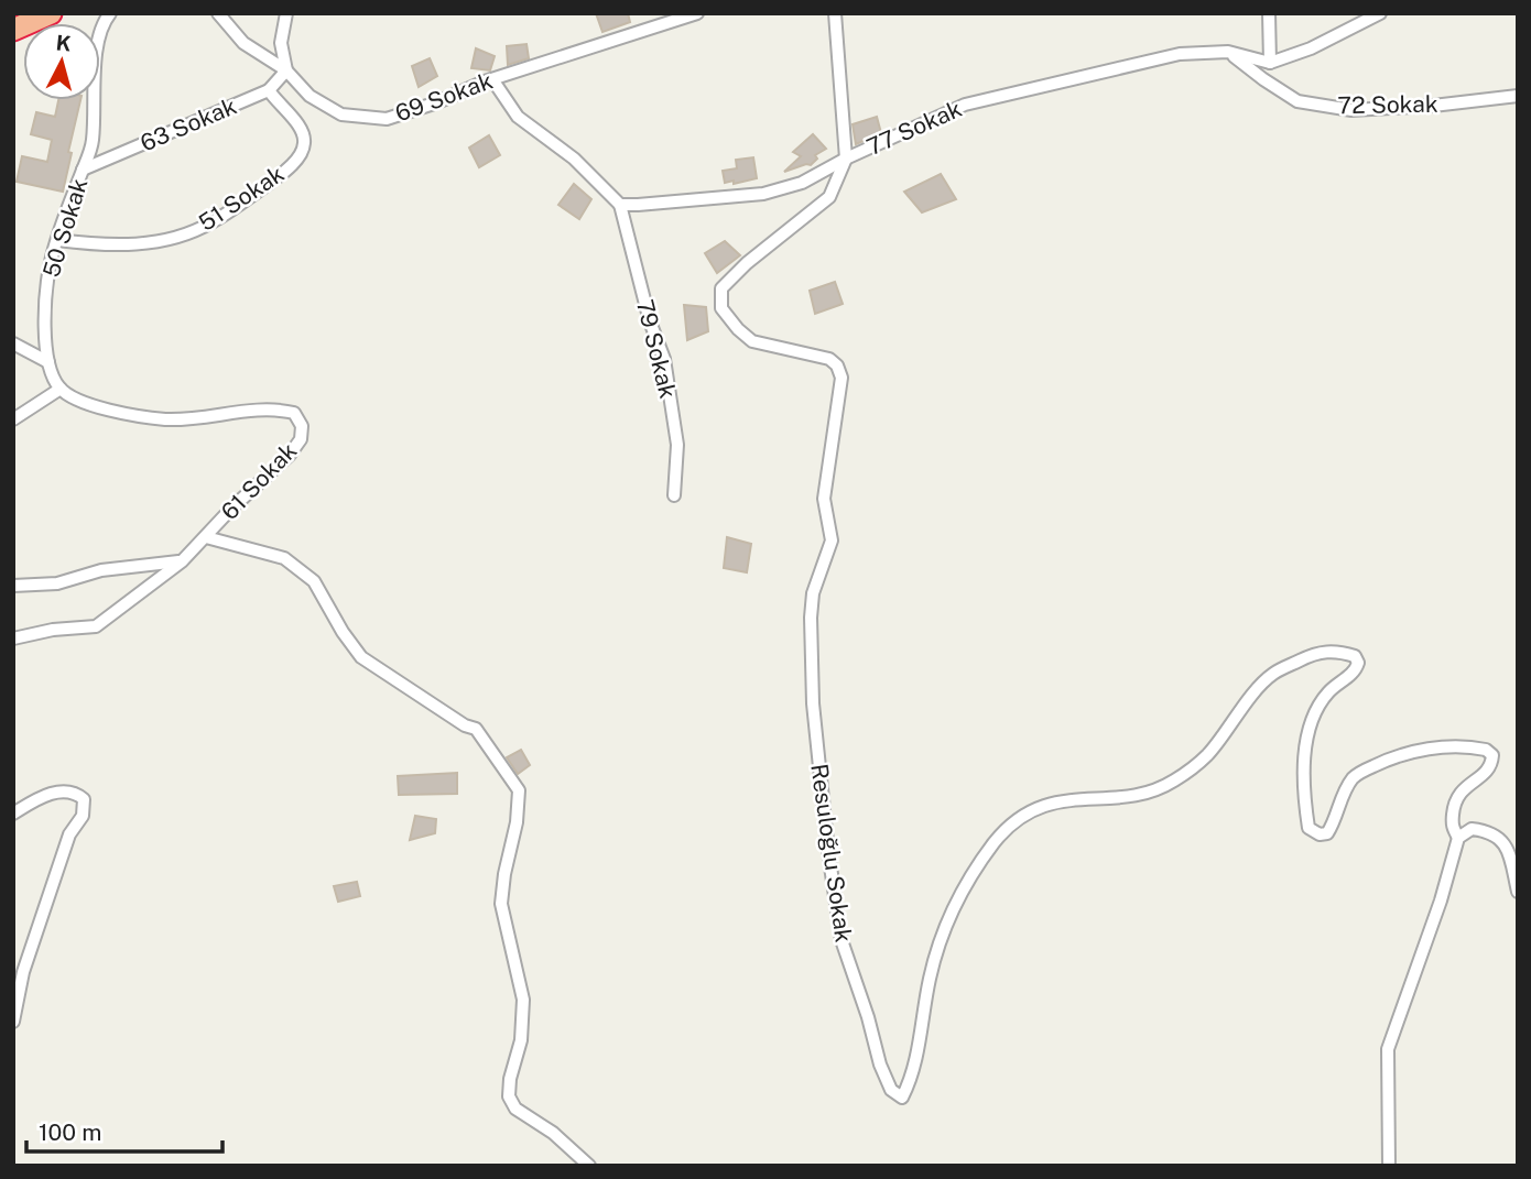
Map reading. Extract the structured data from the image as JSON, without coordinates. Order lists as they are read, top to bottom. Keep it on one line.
{"streets":{"street":["69 Sokak","72 Sokak","63 Sokak","77 Sokak","51 Sokak","50 Sokak","79 Sokak","61 Sokak","Resuloğlu Sokak"]},"crossings":[["69 Sokak","63 Sokak"],["72 Sokak","77 Sokak"],["63 Sokak","51 Sokak"],["63 Sokak","50 Sokak"],["77 Sokak","79 Sokak"],["77 Sokak","Resuloğlu Sokak"],["51 Sokak","50 Sokak"],["50 Sokak","61 Sokak"]],"scale_bar":"100 m","north":"top"}
